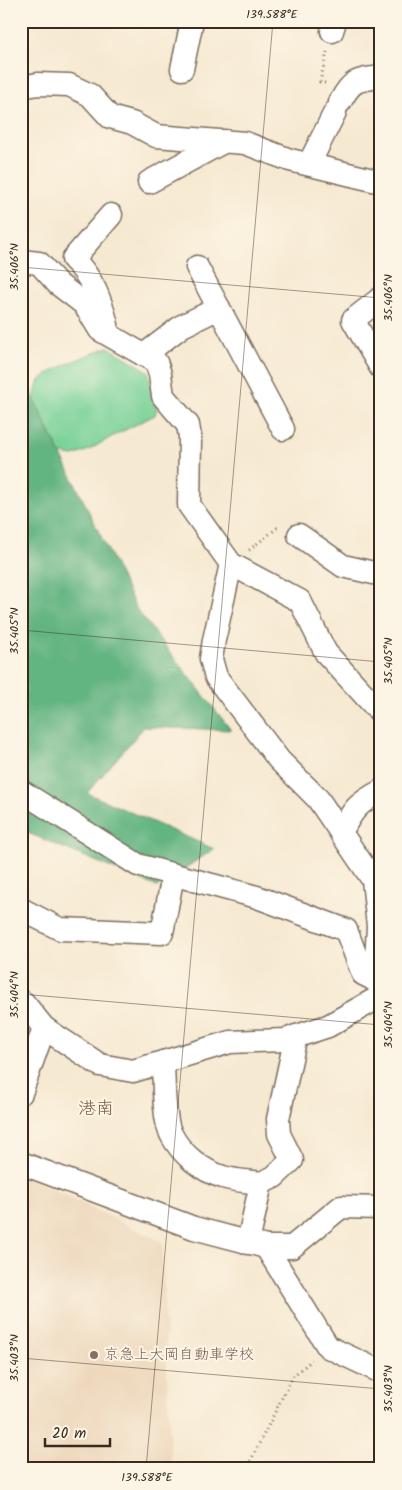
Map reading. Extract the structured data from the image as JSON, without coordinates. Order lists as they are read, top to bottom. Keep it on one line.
{"districts":["港南"],"places":["京急上大岡自動車学校"],"scale_bar":"20 m","coordinates":["139.588°E","35.406°N","35.405°N","35.404°N","35.403°N"]}
